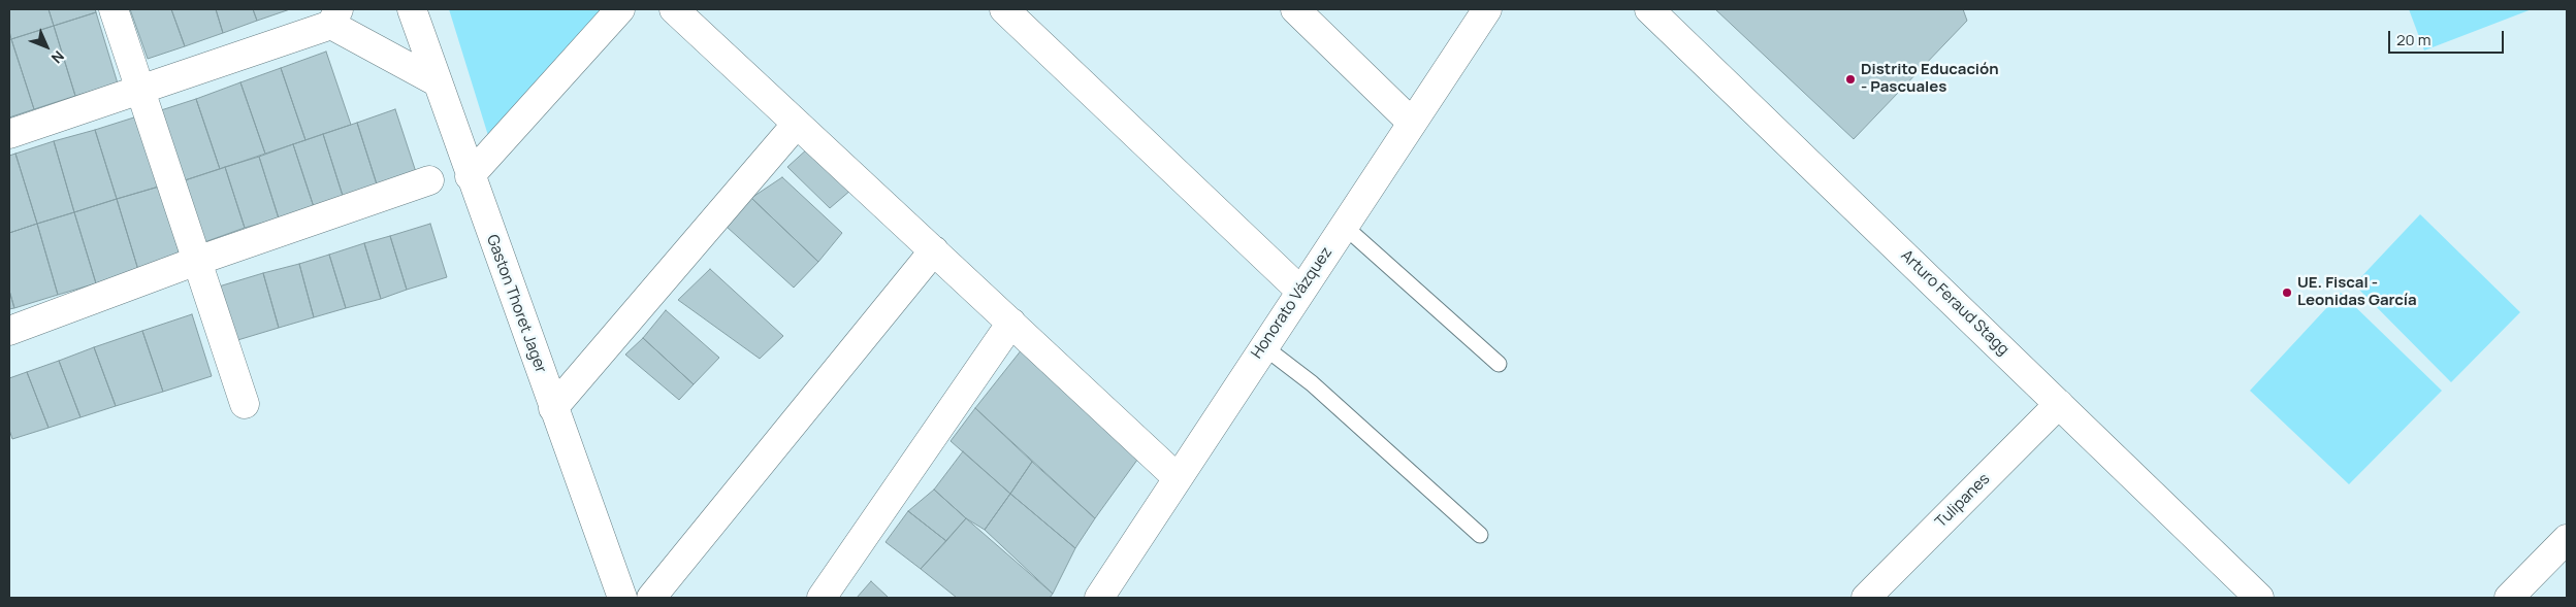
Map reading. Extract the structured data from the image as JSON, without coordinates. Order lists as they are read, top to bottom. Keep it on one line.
{"streets":{"street":["Honorato Vázquez","Arturo Feraud Stagg","Gaston Thoret Jager","Tulipanes"]},"crossings":[["Arturo Feraud Stagg","Tulipanes"]],"places":["Distrito Educación - Pascuales","UE. Fiscal - Leonidas García"],"scale_bar":"20 m","north":"bottom right"}
